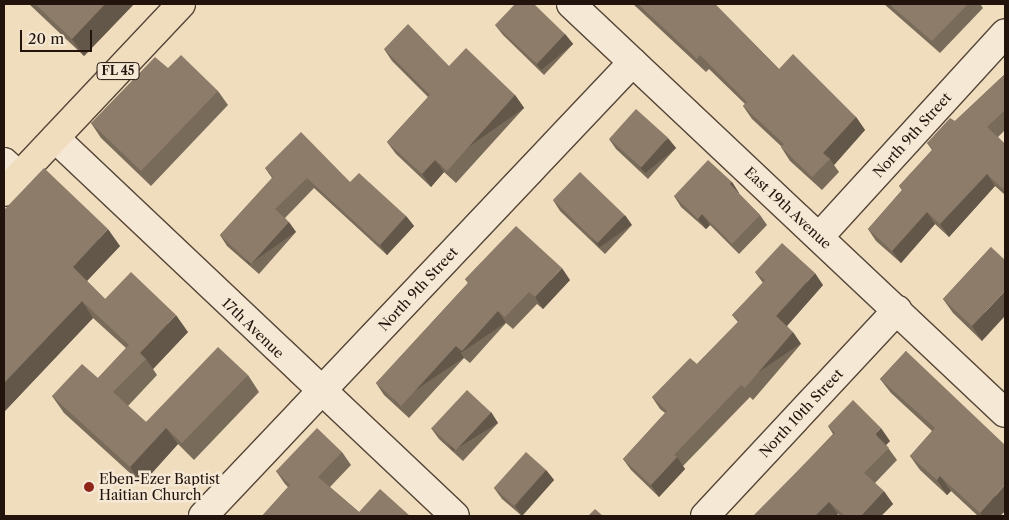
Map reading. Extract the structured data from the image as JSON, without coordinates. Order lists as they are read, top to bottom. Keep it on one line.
{"streets":{"main road":["FL 45"],"street":["North 9th Street","East 19th Avenue","17th Avenue","North 10th Street"]},"crossings":[["FL 45","17th Avenue"],["North 9th Street","East 19th Avenue"],["North 9th Street","17th Avenue"],["East 19th Avenue","North 10th Street"]],"places":["Eben-Ezer Baptist Haitian Church"],"scale_bar":"20 m"}
